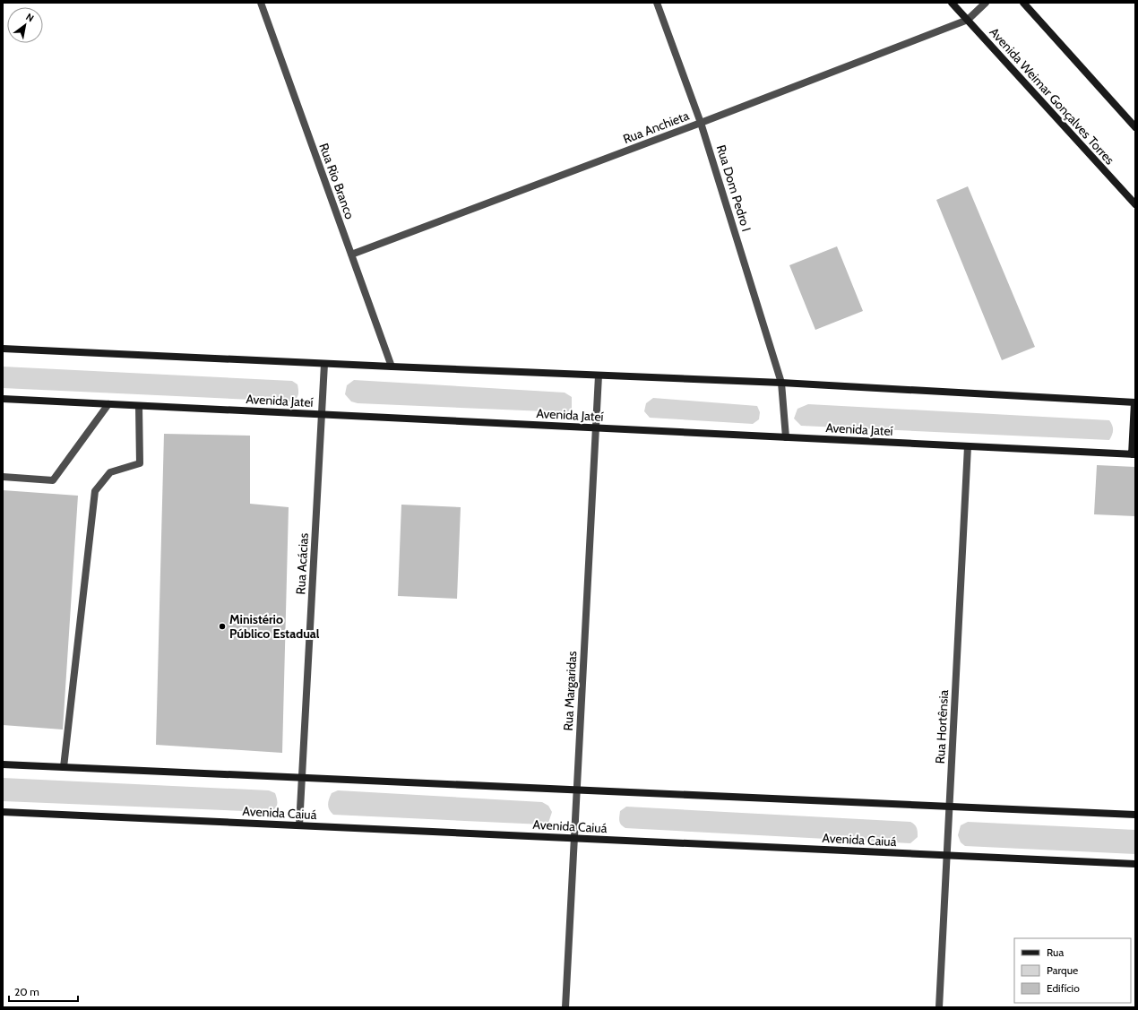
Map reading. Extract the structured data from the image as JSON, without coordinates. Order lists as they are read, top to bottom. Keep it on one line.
{"streets":{"main road":["Avenida Weimar Gonçalves Torres","Avenida Jateí","Avenida Caiuá"],"street":["Rua Anchieta","Rua Rio Branco","Rua Dom Pedro I","Rua Acácias","Rua Margaridas","Rua Hortênsia"]},"crossings":[["Avenida Weimar Gonçalves Torres","Rua Anchieta"],["Rua Anchieta","Rua Rio Branco"],["Rua Anchieta","Rua Dom Pedro I"],["Rua Dom Pedro I","Avenida Jateí"],["Avenida Jateí","Rua Acácias"],["Avenida Jateí","Rua Margaridas"],["Avenida Jateí","Rua Hortênsia"],["Rua Acácias","Avenida Caiuá"],["Rua Margaridas","Avenida Caiuá"],["Rua Hortênsia","Avenida Caiuá"]],"places":["Ministério Público Estadual"],"legend":["Rua","Parque","Edifício"],"scale_bar":"20 m","north":"top right"}
